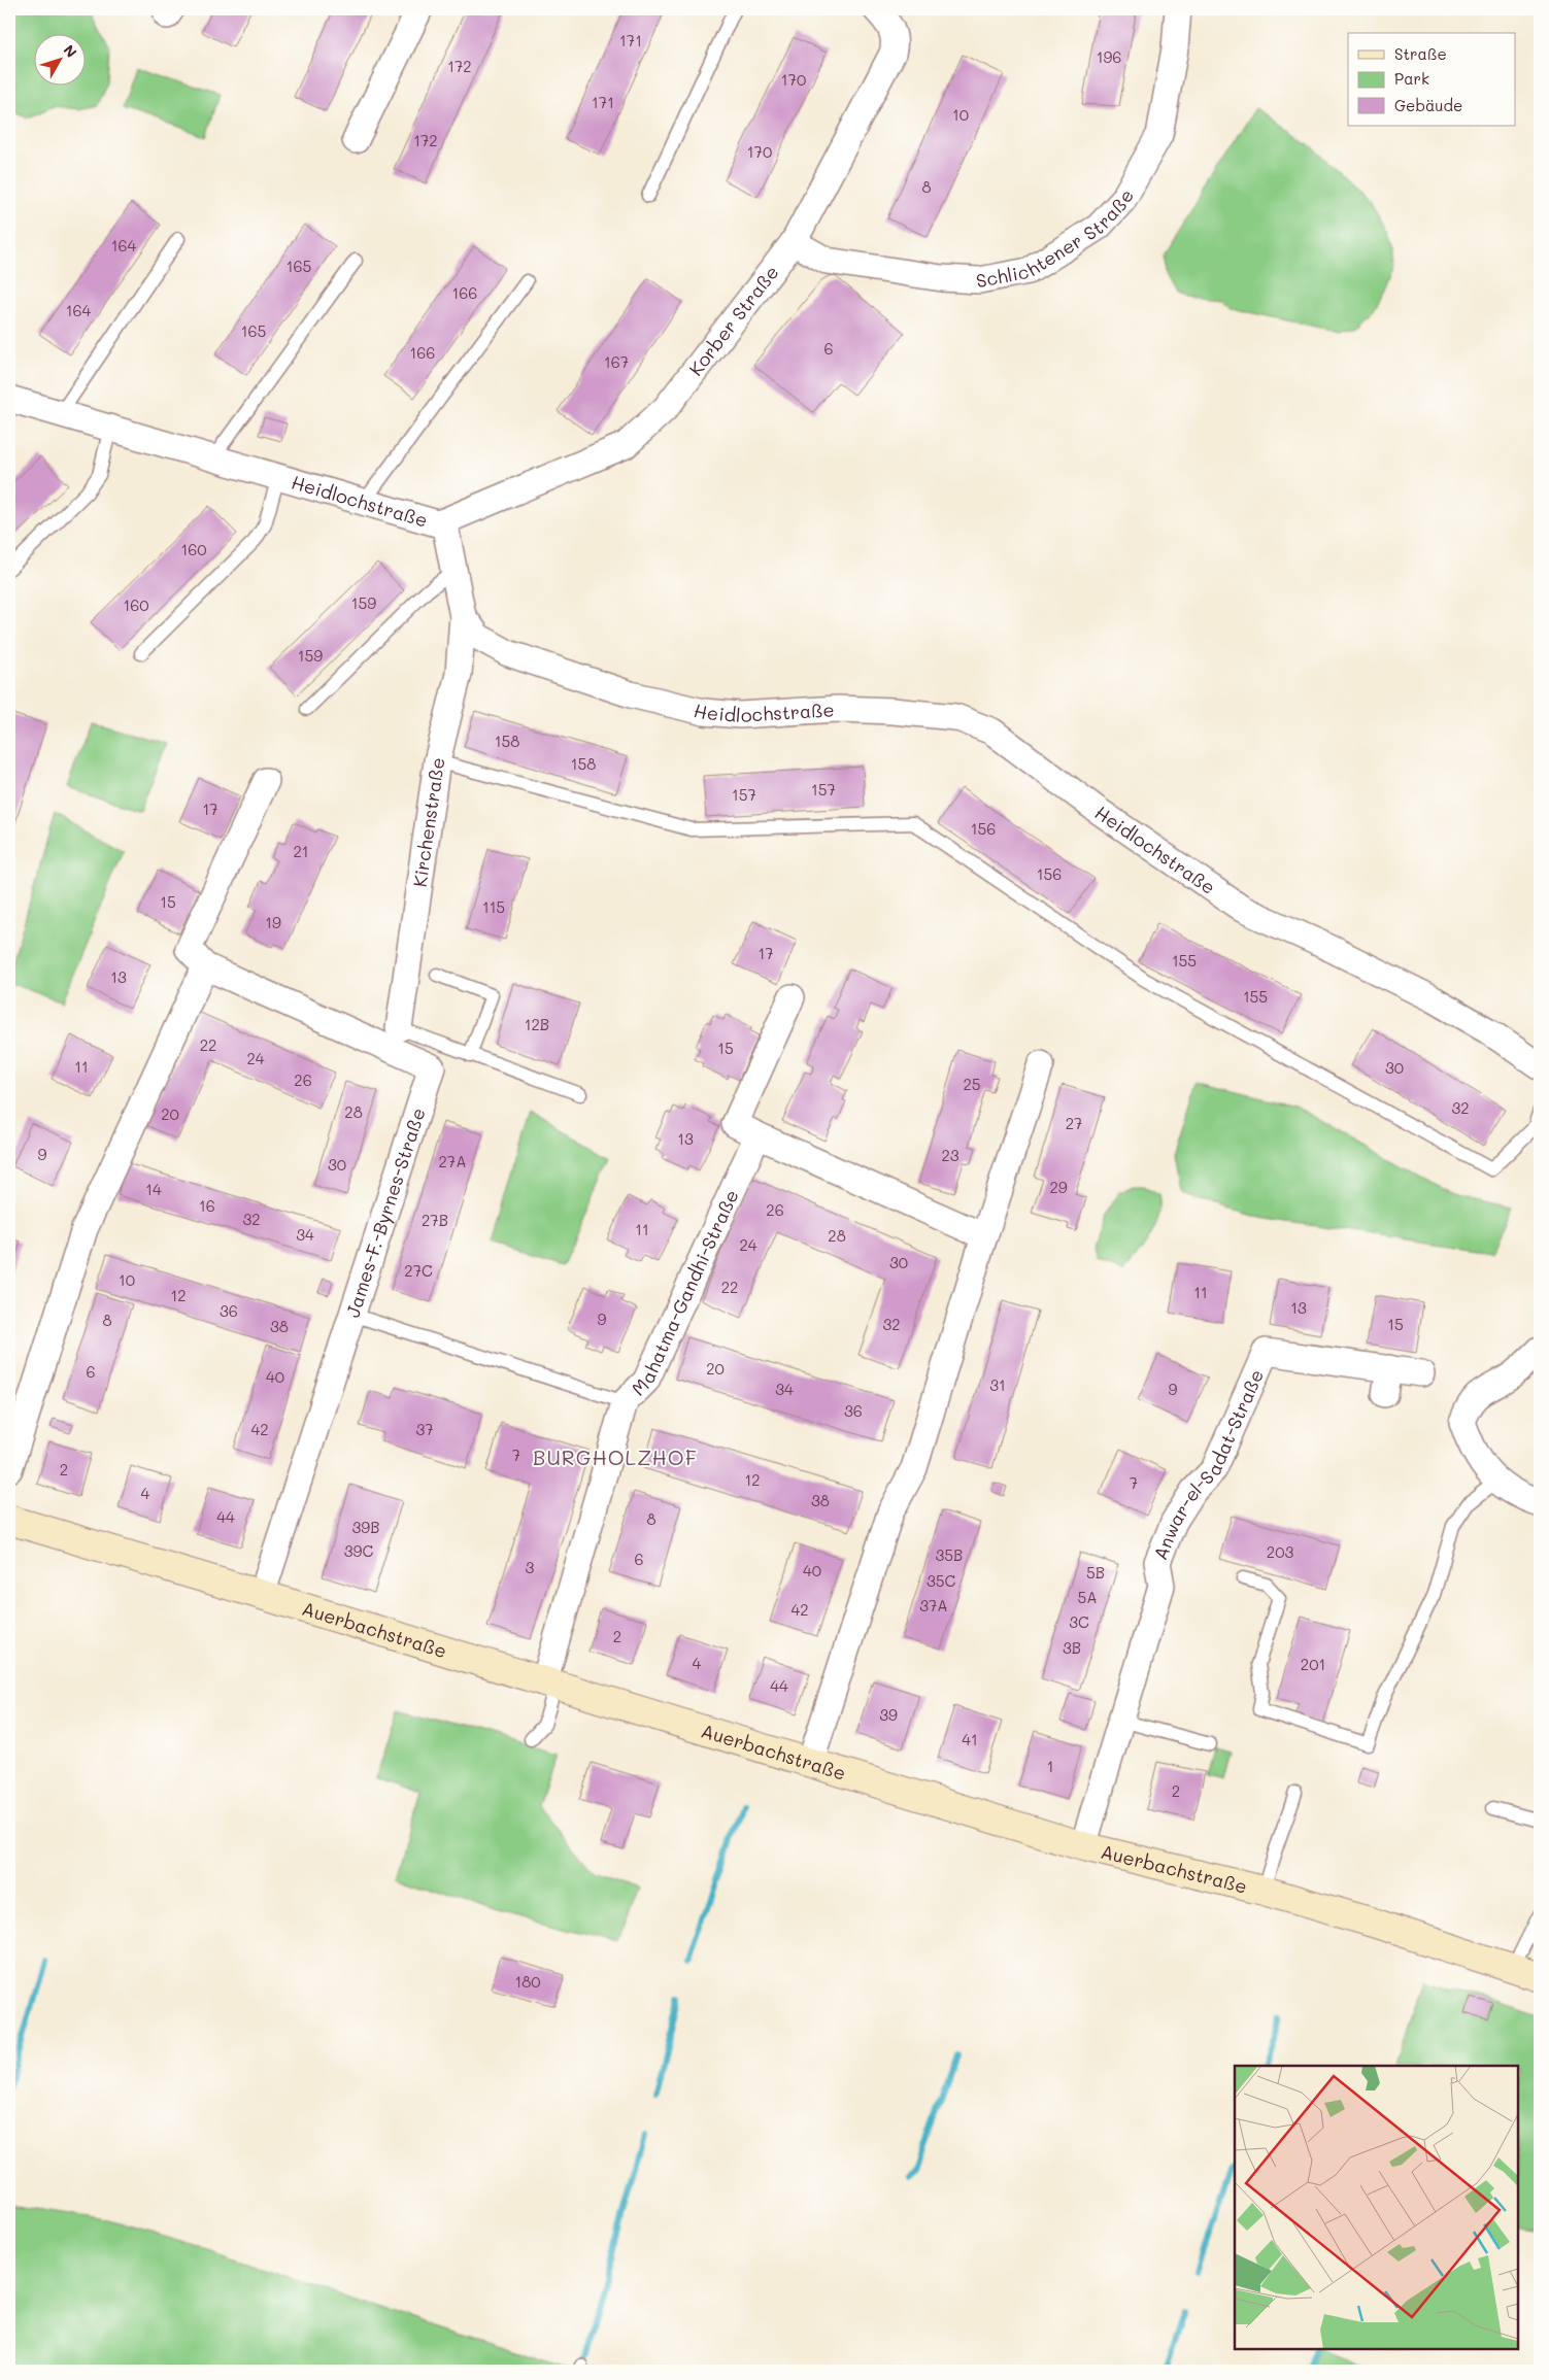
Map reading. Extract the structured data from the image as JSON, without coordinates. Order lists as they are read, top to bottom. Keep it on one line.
{"streets":{"main road":["Auerbachstraße"],"street":["Schlichtener Straße","Korber Straße","Heidlochstraße","Kirchenstraße","James-F.-Byrnes-Straße","Mahatma-Gandhi-Straße","Anwar-el-Sadat-Straße"]},"crossings":[["Schlichtener Straße","Korber Straße"],["Korber Straße","Heidlochstraße"],["Heidlochstraße","Kirchenstraße"],["James-F.-Byrnes-Straße","Auerbachstraße"],["Mahatma-Gandhi-Straße","Auerbachstraße"],["Anwar-el-Sadat-Straße","Auerbachstraße"]],"districts":["BURGHOLZHOF"],"house_numbers":["171","196","172","170","171","10","172","170","8","164","165","166","164","165","6","166","167","160","159","160","159","158","158","157","157","17","156","21","156","15","115","19","17","155","13","155","12B","22","15","24","11","30","26","25","32","28","20","27","13","9","23","27A","30","29","14","16","26","32","27B","11","34","28","24","30","27C","10","22","11","12","13","36","9","8","32","15","38","20","6","40","31","34","9","36","42","37","7","2","12","7","4","38","44","8","39B","39C","203","35B","6","3","40","5B","35C","5A","37A","42","3C","2","3B","4","201","44","39","41","1","2","180"],"legend":["Straße","Park","Gebäude"],"north":"top right"}
